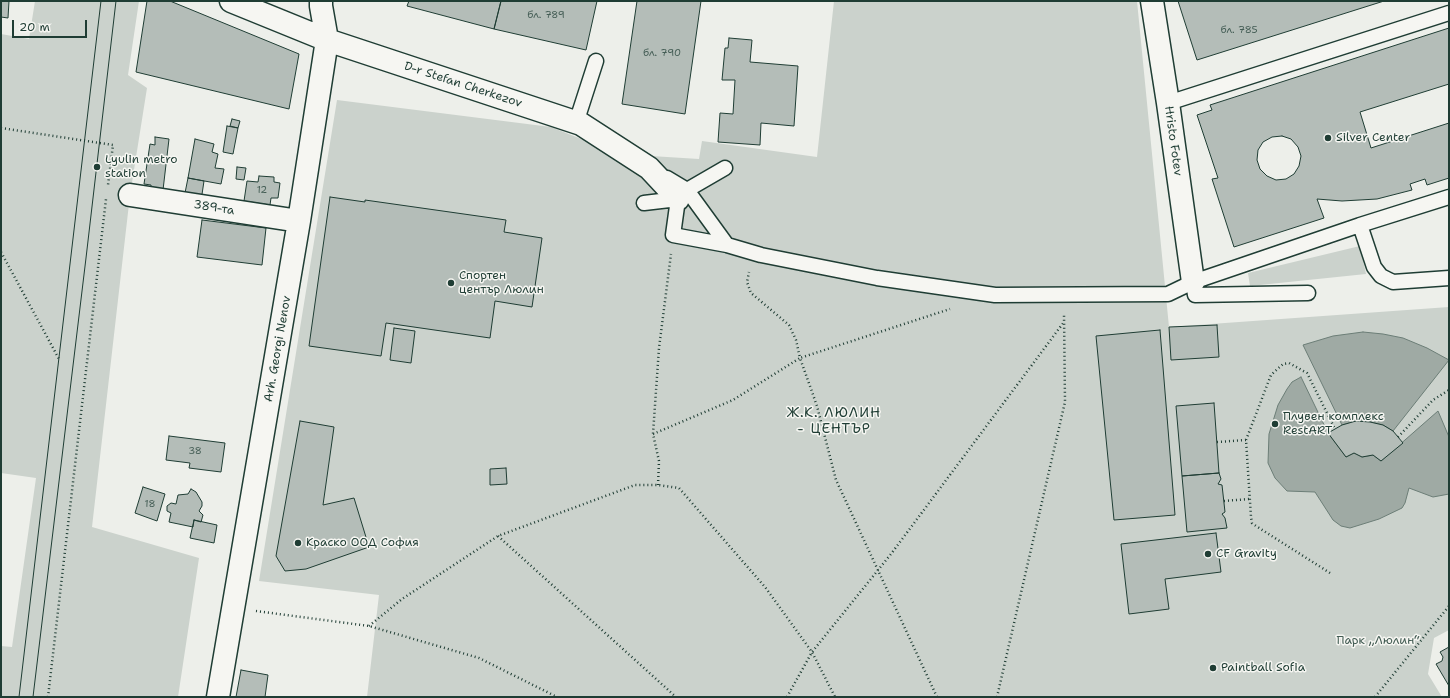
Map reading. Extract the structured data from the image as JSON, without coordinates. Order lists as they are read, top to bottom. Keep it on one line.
{"streets":{"street":["D-r Stefan Cherkezov","Hristo Fotev","389-та","Arh. Georgi Nenov"]},"crossings":[["D-r Stefan Cherkezov","Arh. Georgi Nenov"],["389-та","Arh. Georgi Nenov"]],"districts":["Ж.К. ЛЮЛИН - ЦЕНТЪР"],"parks":["Парк „Люлин“"],"places":["Silver Center","Lyulin metro station","Спортен център Люлин","Плувен комплекс RestART","Краско ООД София","CF Gravity","Paintball Sofia"],"house_numbers":["бл. 789","бл. 785","бл. 790","12","38","18"],"scale_bar":"20 m"}
